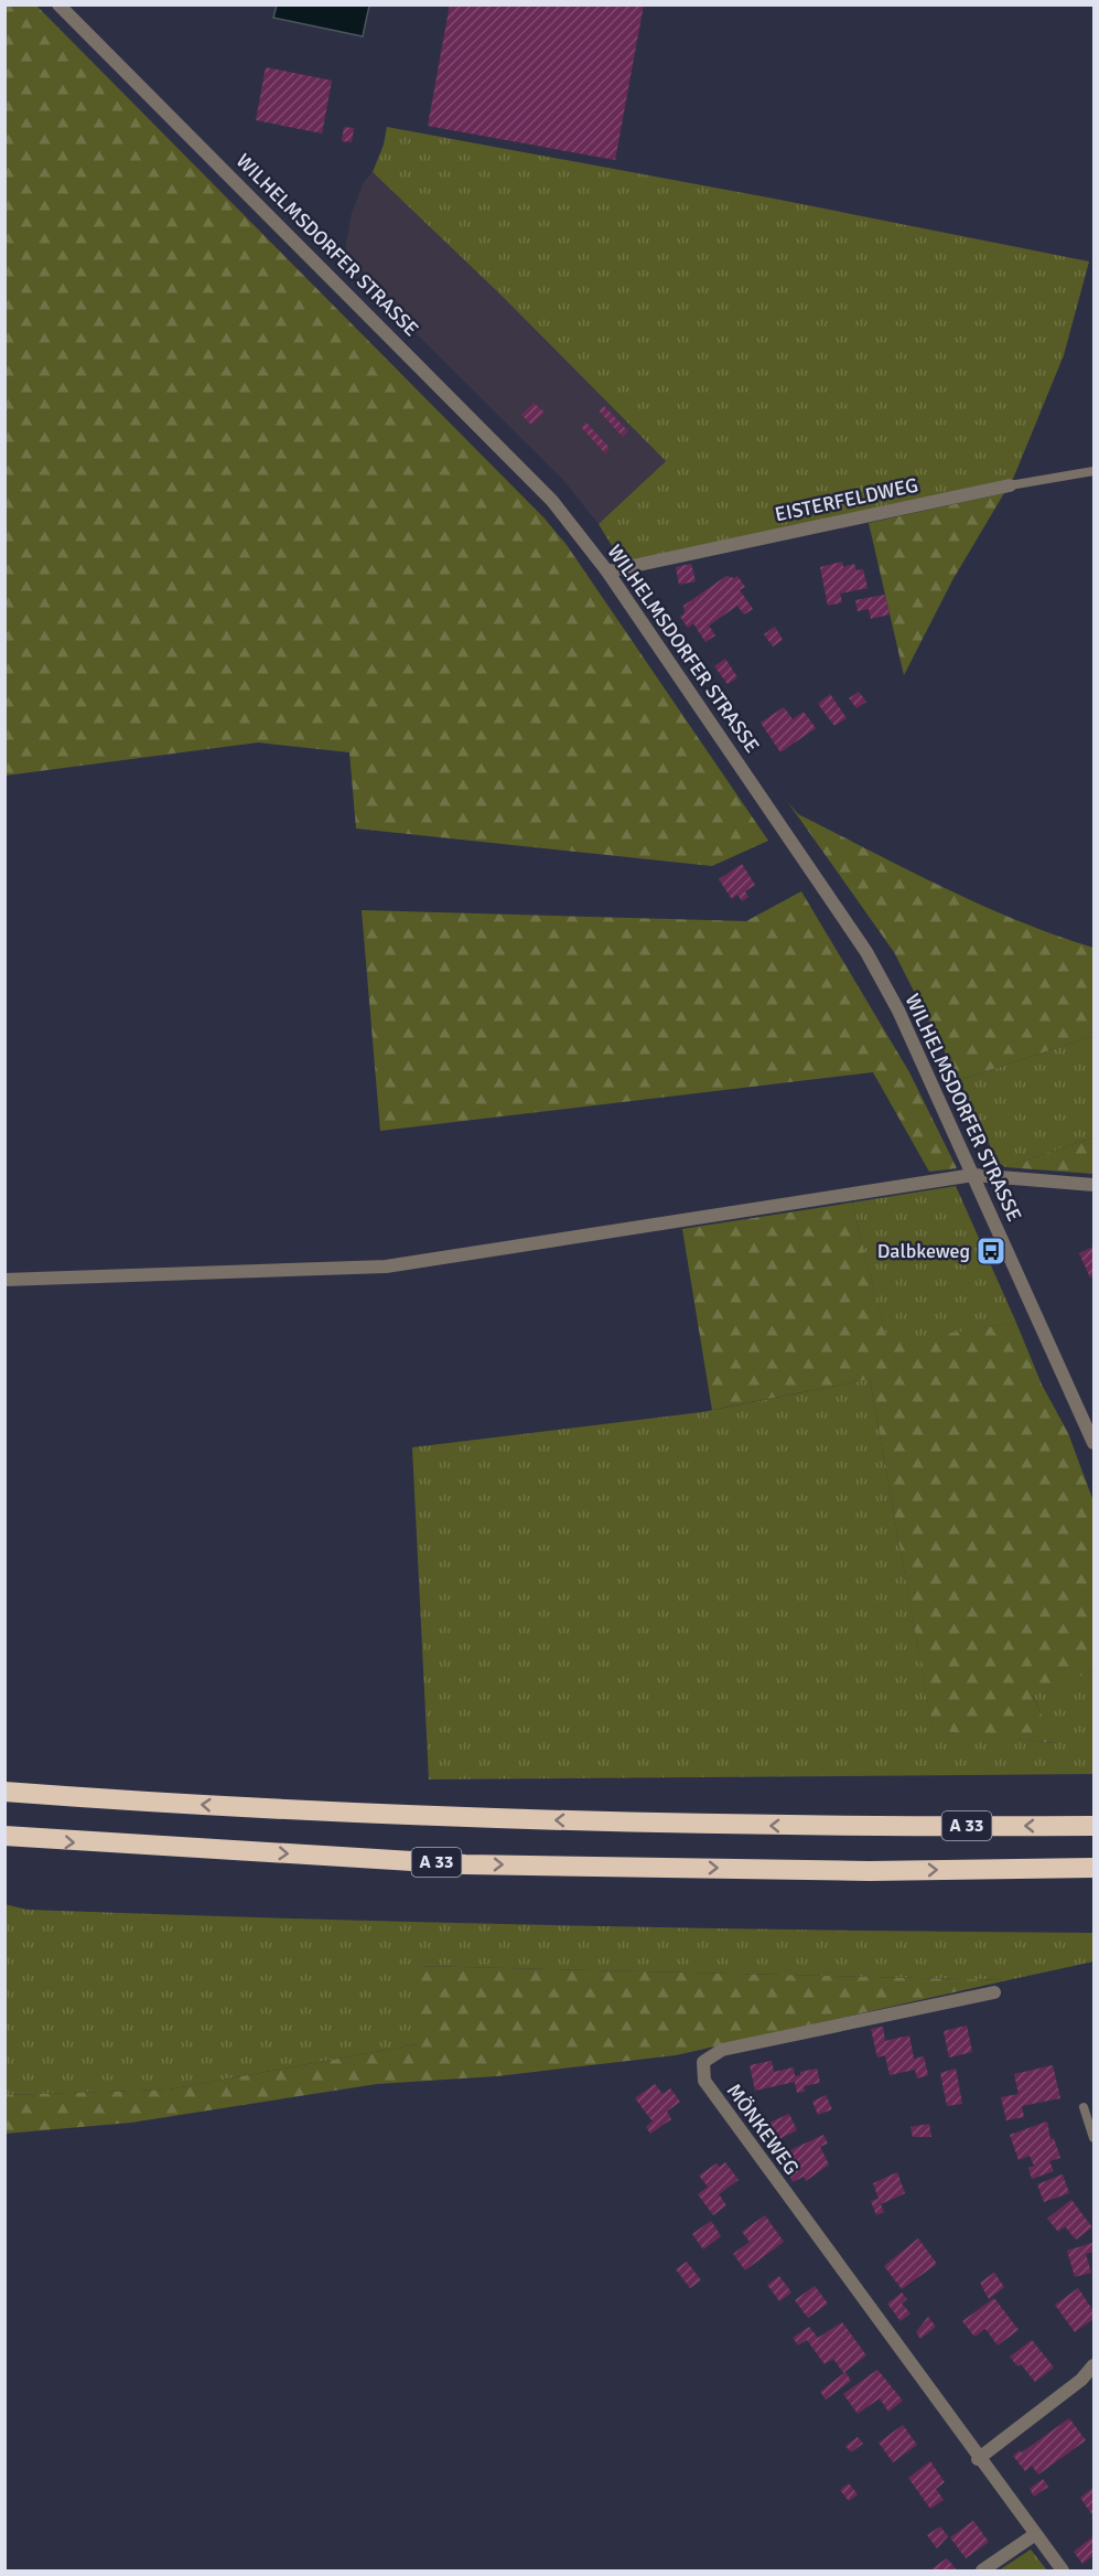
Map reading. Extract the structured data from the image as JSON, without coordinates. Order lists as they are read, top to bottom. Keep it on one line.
{"streets":{"highway":["A 33"],"street":["WILHELMSDORFER STRASSE","EISTERFELDWEG","MÖNKEWEG"]},"crossings":[["WILHELMSDORFER STRASSE","EISTERFELDWEG"]],"places":{"bus stop":["Dalbkeweg"]}}
